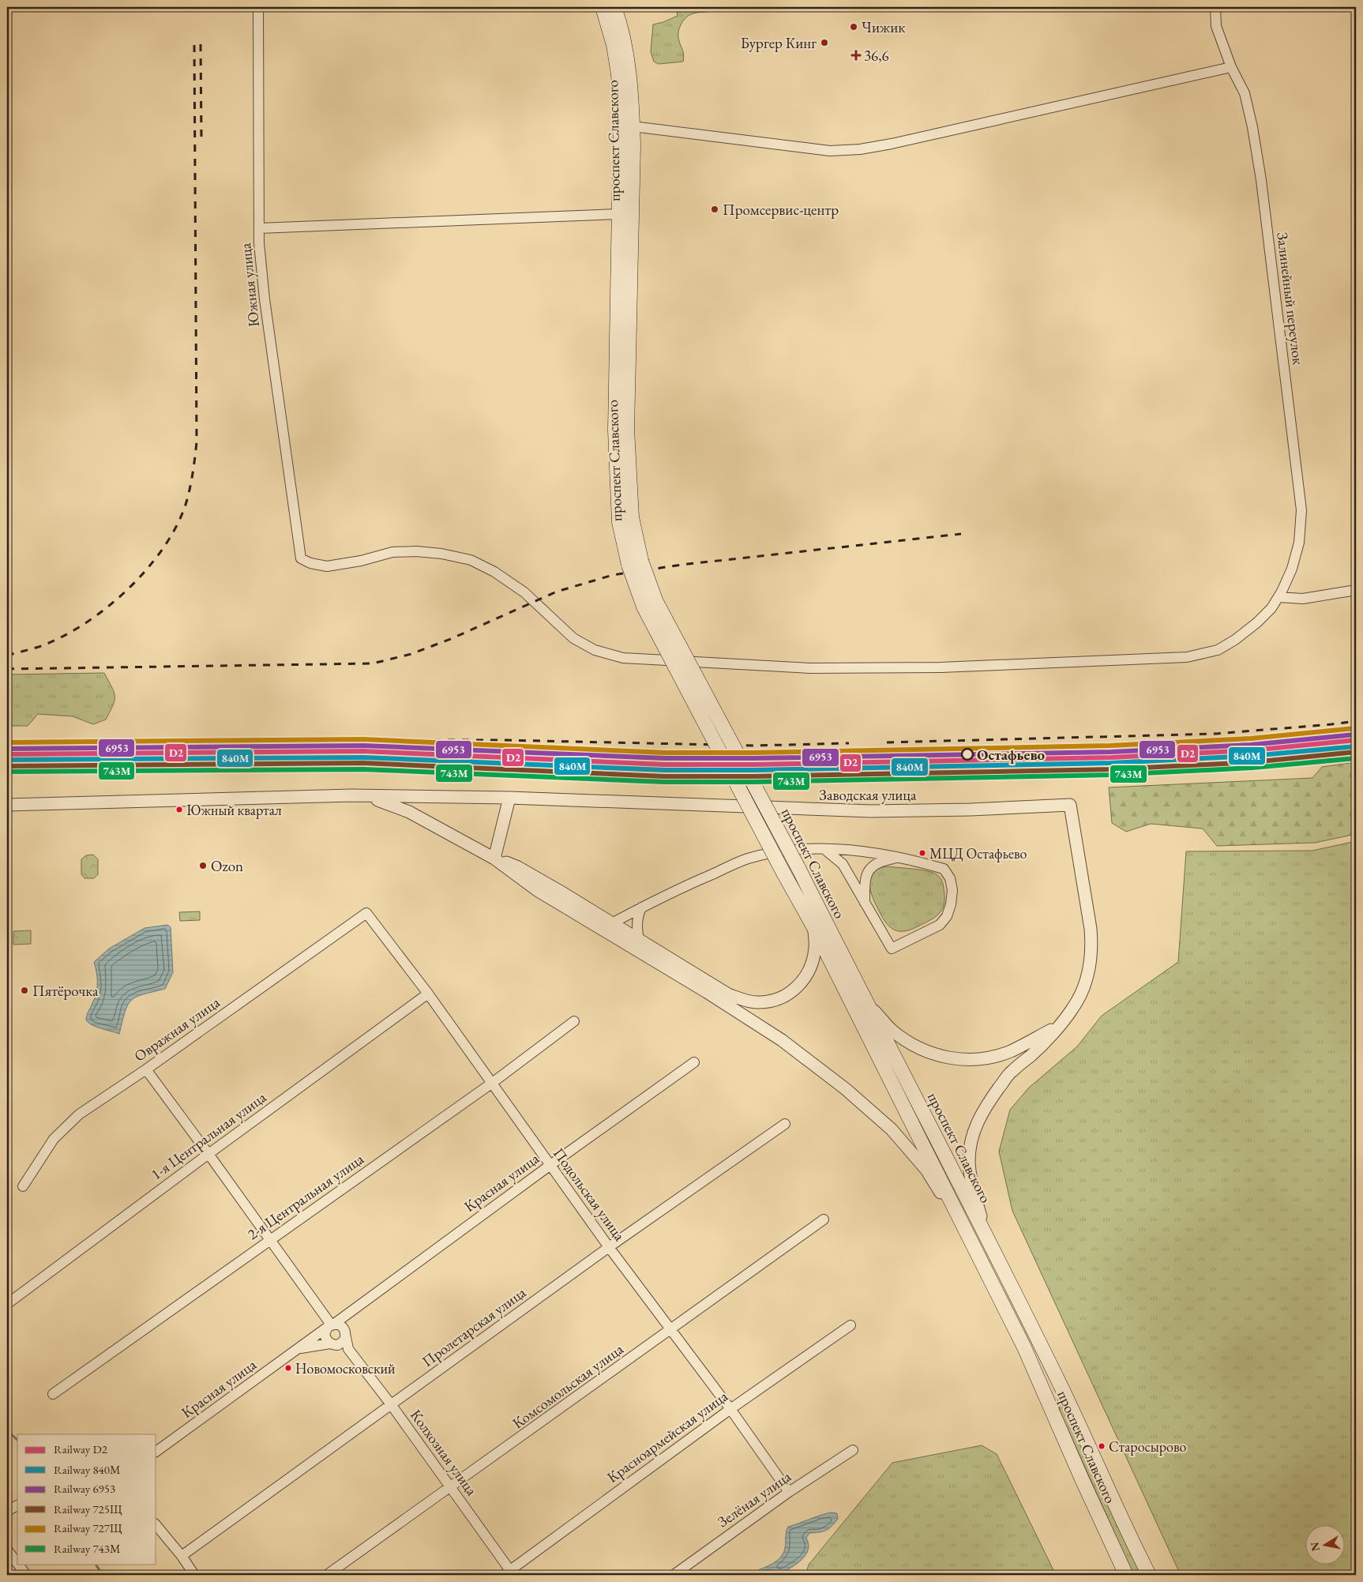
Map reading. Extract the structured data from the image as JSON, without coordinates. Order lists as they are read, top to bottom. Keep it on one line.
{"streets":{"main road":["проспект Славского"],"street":["Южная улица","Залинейный переулок","Заводская улица","Овражная улица","1-я Центральная улица","Красная улица","Подольская улица","2-я Центральная улица","Пролетарская улица","Комсомольская улица","Красноармейская улица","Колхозная улица","Зелёная улица"]},"crossings":[["Южная улица","Залинейный переулок"],["Овражная улица","Подольская улица"],["1-я Центральная улица","Подольская улица"],["Красная улица","Подольская улица"],["Красная улица","Колхозная улица"],["Подольская улица","2-я Центральная улица"],["Подольская улица","Пролетарская улица"],["Подольская улица","Комсомольская улица"],["Подольская улица","Красноармейская улица"],["Подольская улица","Зелёная улица"],["Пролетарская улица","Колхозная улица"],["Комсомольская улица","Колхозная улица"],["Красноармейская улица","Колхозная улица"]],"places":{"other":["Чижик","Бургер Кинг","Промсервис-центр","Остафьево","Южный квартал","МЦД Остафьево","Ozon","Пятёрочка","Новомосковский","Старосырово"],"health":["36,6"]},"lines":["rail line 727Щ","rail line 6953","rail line D2","rail line 840М","rail line 725Щ","rail line 743М"],"legend":["Railway D2","Railway 840М","Railway 6953","Railway 725Щ","Railway 727Щ","Railway 743М"],"north":"left"}
